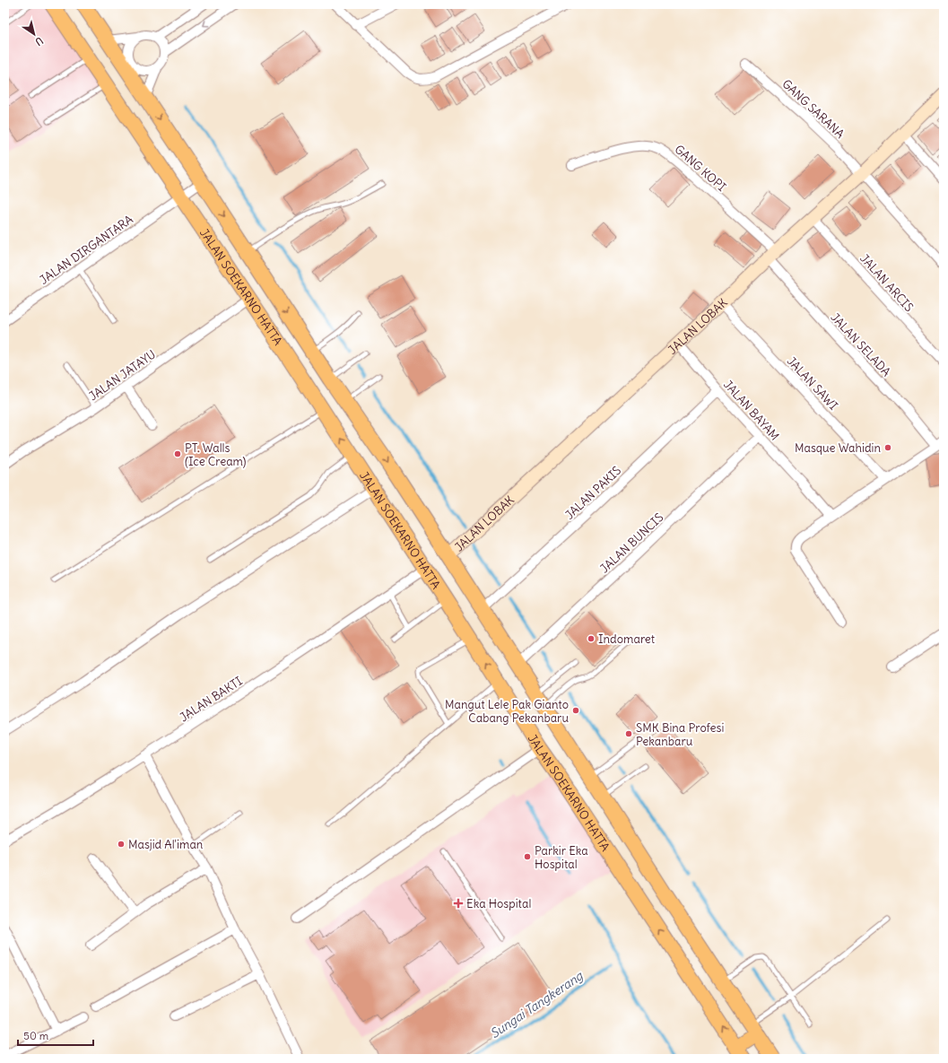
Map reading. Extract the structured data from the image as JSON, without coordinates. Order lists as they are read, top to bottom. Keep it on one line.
{"streets":{"main road":["JALAN SOEKARNO HATTA","JALAN LOBAK"],"street":["GANG SARANA","GANG KOPI","JALAN DIRGANTARA","JALAN ARCIS","JALAN SELADA","JALAN JATAYU","JALAN SAWI","JALAN BAYAM","JALAN PAKIS","JALAN BUNCIS","JALAN BAKTI"]},"crossings":[["GANG SARANA","JALAN LOBAK"],["GANG KOPI","JALAN LOBAK"],["GANG KOPI","JALAN SELADA"],["JALAN DIRGANTARA","JALAN SOEKARNO HATTA"],["JALAN ARCIS","JALAN LOBAK"],["JALAN SOEKARNO HATTA","JALAN LOBAK"],["JALAN SOEKARNO HATTA","JALAN JATAYU"],["JALAN SOEKARNO HATTA","JALAN PAKIS"],["JALAN SOEKARNO HATTA","JALAN BUNCIS"],["JALAN SOEKARNO HATTA","JALAN BAKTI"],["JALAN LOBAK","JALAN SELADA"],["JALAN LOBAK","JALAN SAWI"],["JALAN LOBAK","JALAN BAYAM"],["JALAN BAYAM","JALAN PAKIS"],["JALAN BAYAM","JALAN BUNCIS"]],"water":["Sungai Tangkerang"],"places":{"other":["Masque Wahidin","PT. Walls (Ice Cream)","Indomaret","Mangut Lele Pak Gianto Cabang Pekanbaru","SMK Bina Profesi Pekanbaru","Masjid Al'iman","Parkir Eka Hospital"],"health":["Eka Hospital"]},"scale_bar":"50 m","north":"bottom right"}
